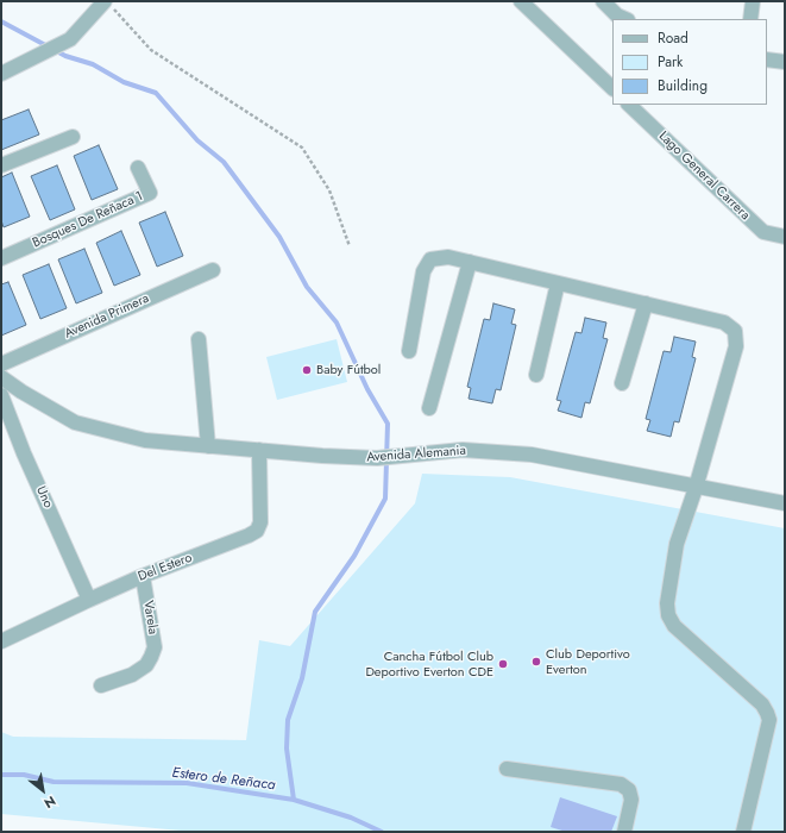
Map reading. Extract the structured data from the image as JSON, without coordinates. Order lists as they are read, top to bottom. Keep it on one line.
{"streets":{"street":["Lago General Carrera","Bosques De Reñaca 1","Avenida Primera","Avenida Alemania","Uno","Del Estero","Varela"]},"crossings":[["Avenida Alemania","Del Estero"],["Uno","Del Estero"],["Del Estero","Varela"]],"water":["Estero de Reñaca"],"places":["Baby Fútbol","Club Deportivo Everton","Cancha Fútbol Club Deportivo Everton CDE"],"legend":["Road","Park","Building"],"north":"bottom right"}
